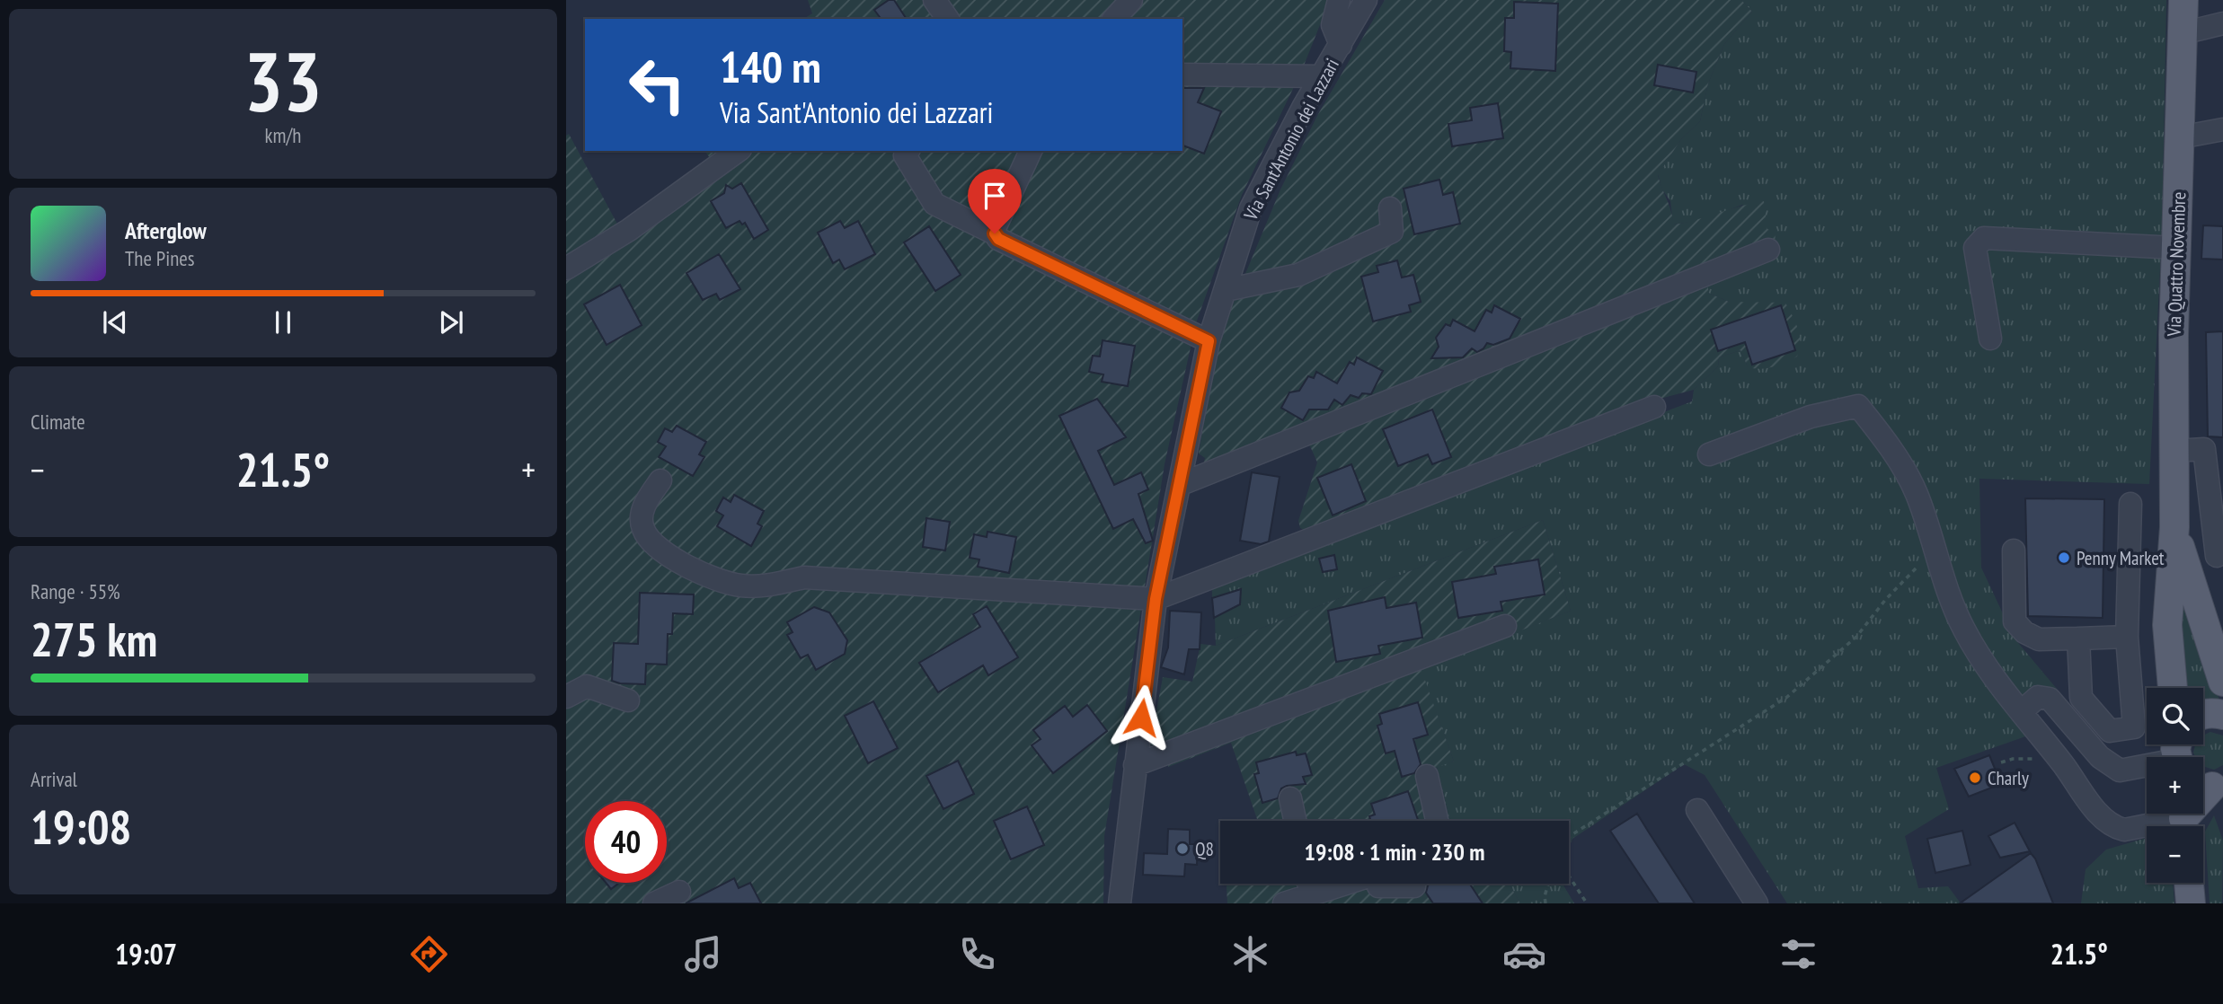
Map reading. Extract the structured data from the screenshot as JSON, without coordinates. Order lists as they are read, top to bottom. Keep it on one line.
{"streets":{"main road":["Via Quattro Novembre"],"street":["Via Sant'Antonio dei Lazzari"]},"places":["Penny Market","Charly","Q8"],"page":{"tile":[["33","km/h"],"Climate",["Range · 55%","275 km"],["Arrival","19:08"]],"turn":["140 m","Via Sant'Antonio dei Lazzari"],"song":["Afterglow","The Pines"],"heat":["−","21.5°","+"],"map_buttons":["+","−"],"limit":"40","trip":"19:08 · 1 min · 230 m","tabs":["19:07","21.5°"]}}
